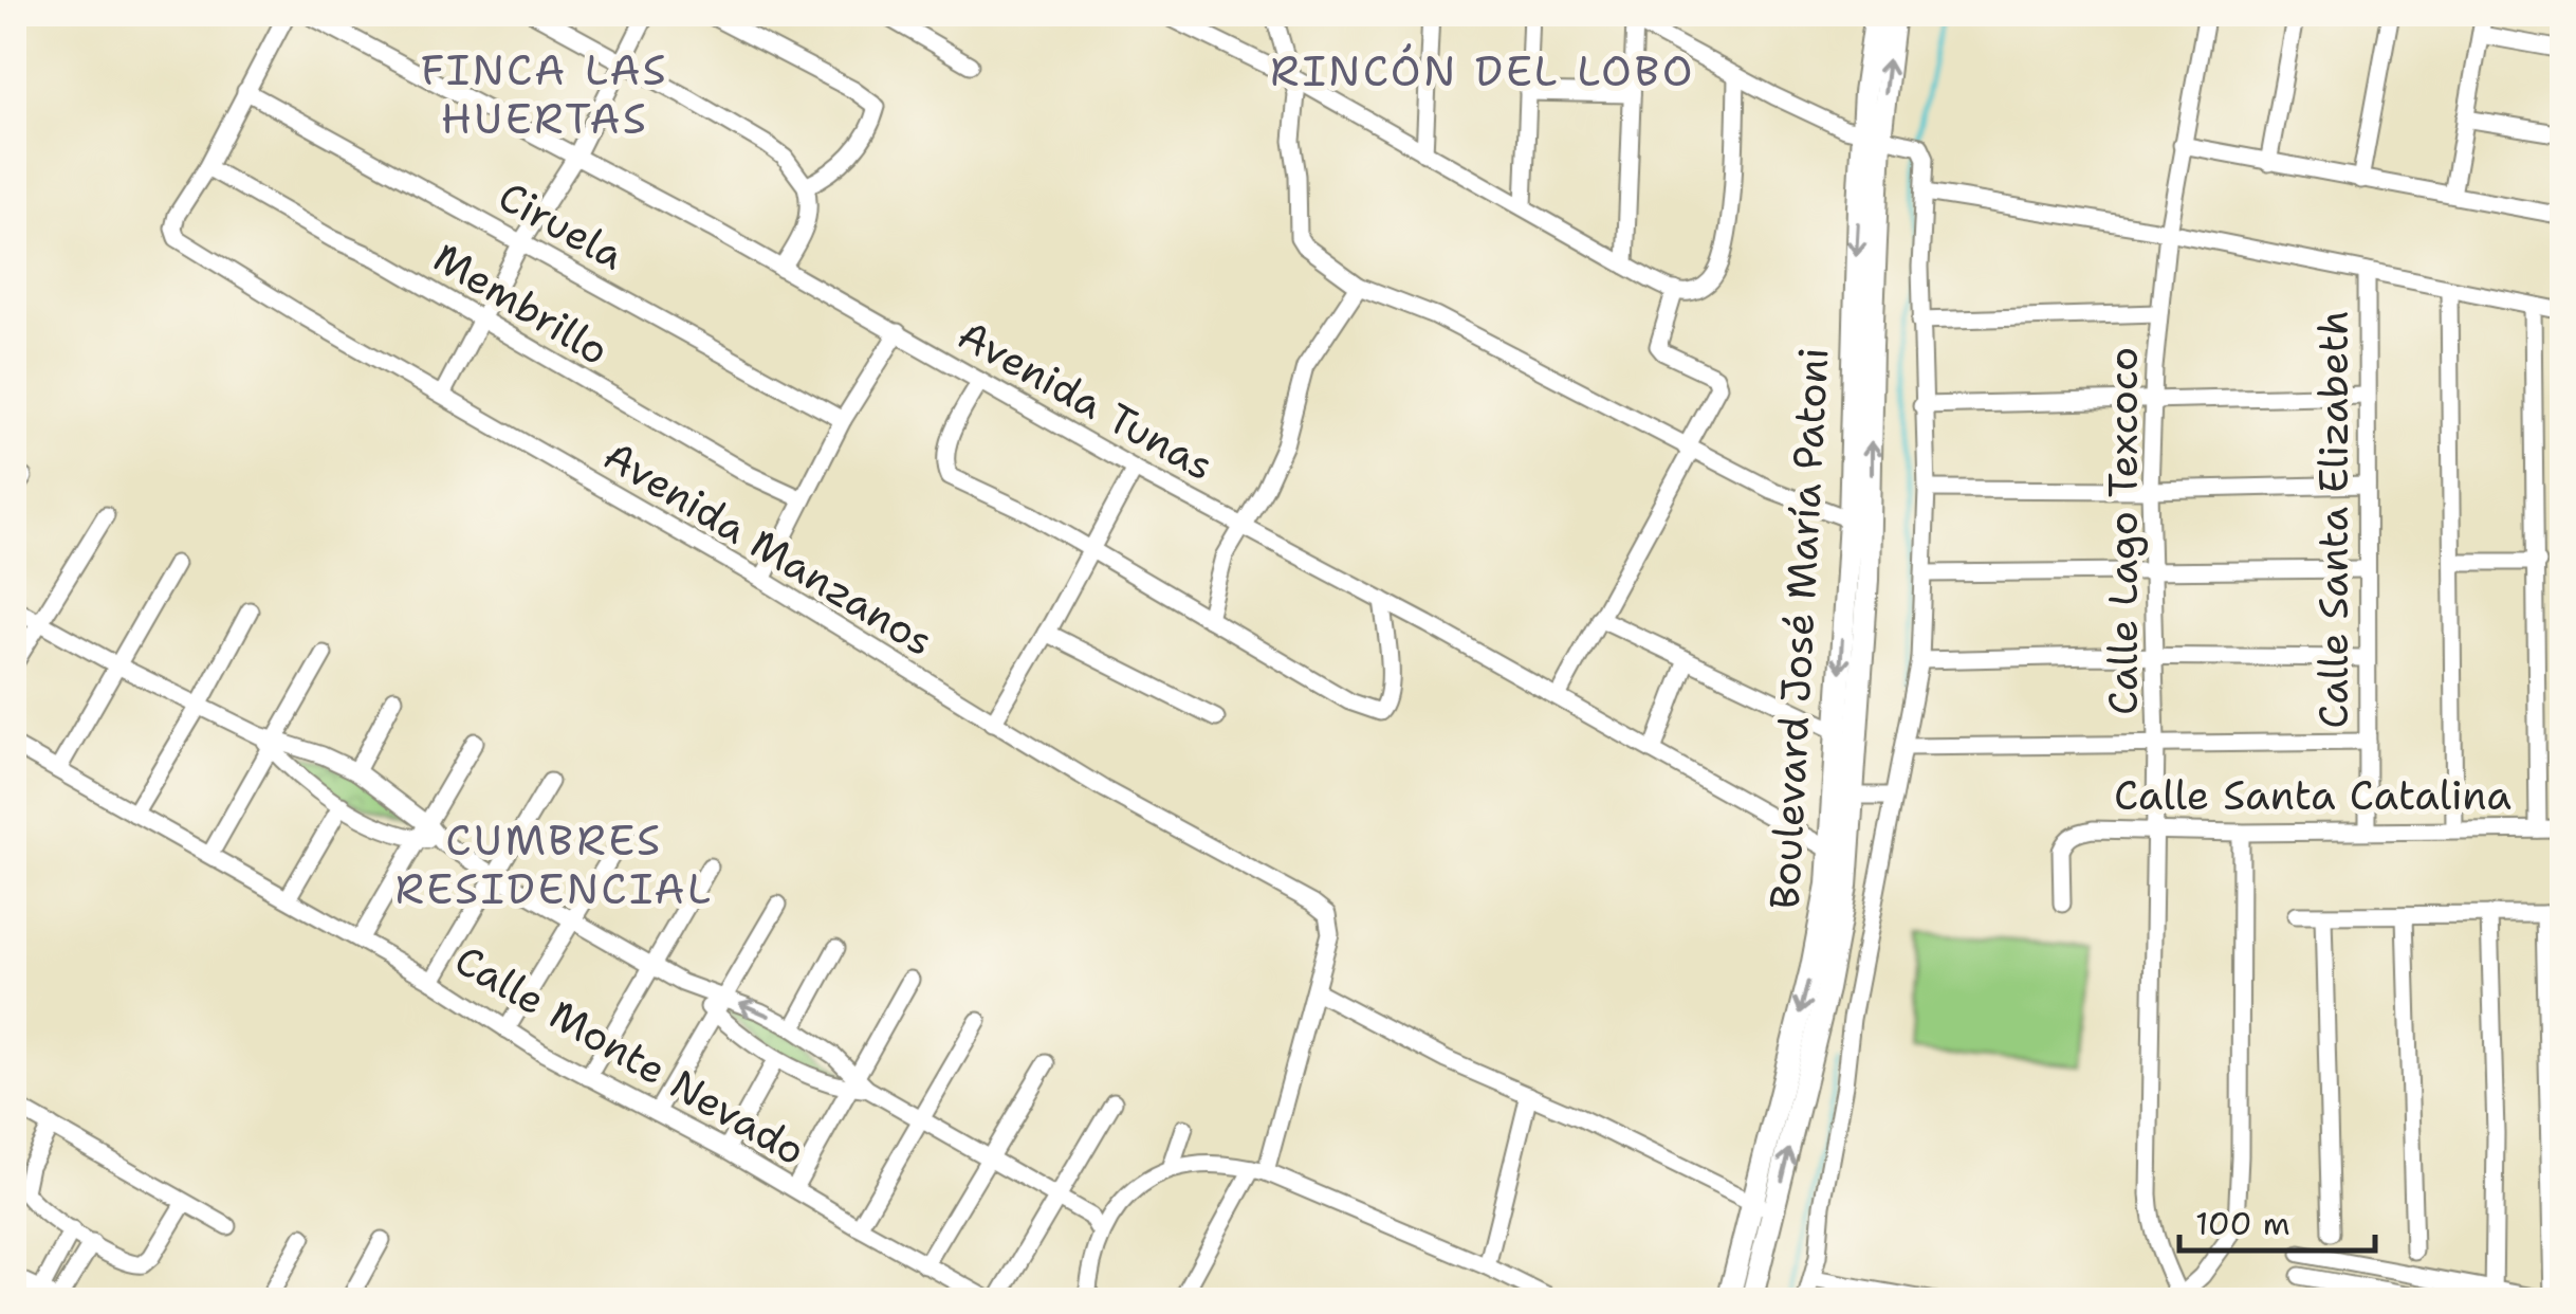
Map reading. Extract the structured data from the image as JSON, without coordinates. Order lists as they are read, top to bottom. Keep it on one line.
{"streets":{"main road":["Boulevard José María Patoni"],"street":["Ciruela","Membrillo","Avenida Tunas","Calle Santa Elizabeth","Calle Lago Texcoco","Avenida Manzanos","Calle Santa Catalina","Calle Monte Nevado"]},"crossings":[["Membrillo","Avenida Manzanos"],["Avenida Tunas","Boulevard José María Patoni"],["Calle Santa Elizabeth","Calle Santa Catalina"],["Calle Lago Texcoco","Calle Santa Catalina"]],"districts":["FINCA LAS HUERTAS","RINCÓN DEL LOBO","CUMBRES RESIDENCIAL"],"scale_bar":"100 m"}
